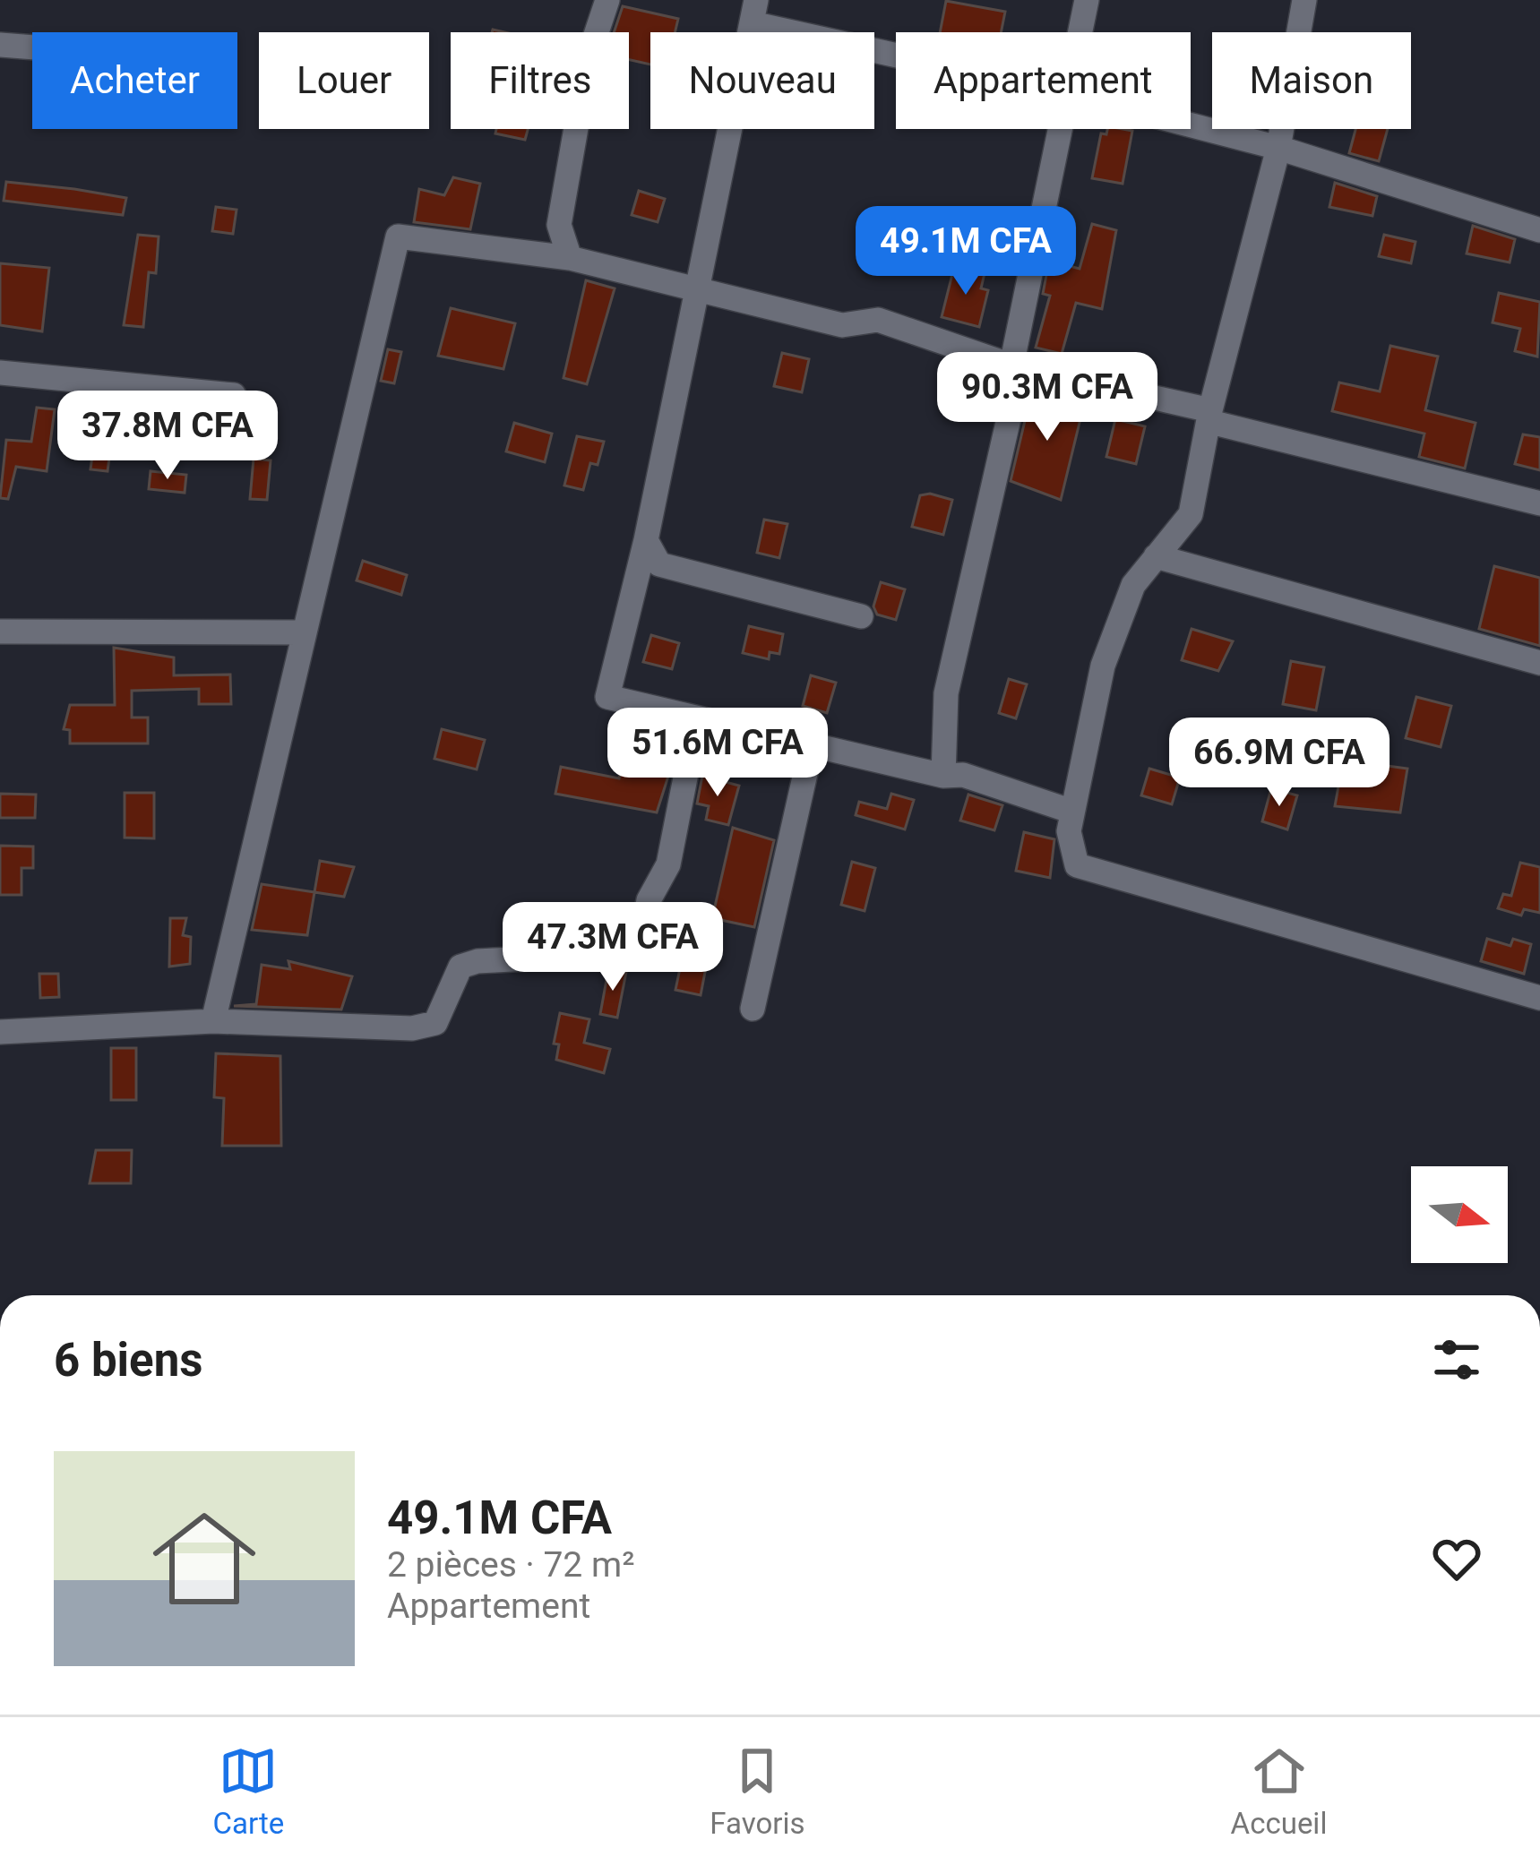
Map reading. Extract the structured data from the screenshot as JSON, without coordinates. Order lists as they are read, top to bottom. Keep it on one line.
{"north":"right","page":{"chip":["Acheter","Louer","Filtres","Nouveau","Appartement","Maison"],"price":["49.1M CFA","90.3M CFA","37.8M CFA","51.6M CFA","66.9M CFA","47.3M CFA"],"heading":"6 biens","list":[{"name":"49.1M CFA","note":"2 pièces · 72 m² · Appartement"}],"tabs":["Carte","Favoris","Accueil"]}}
